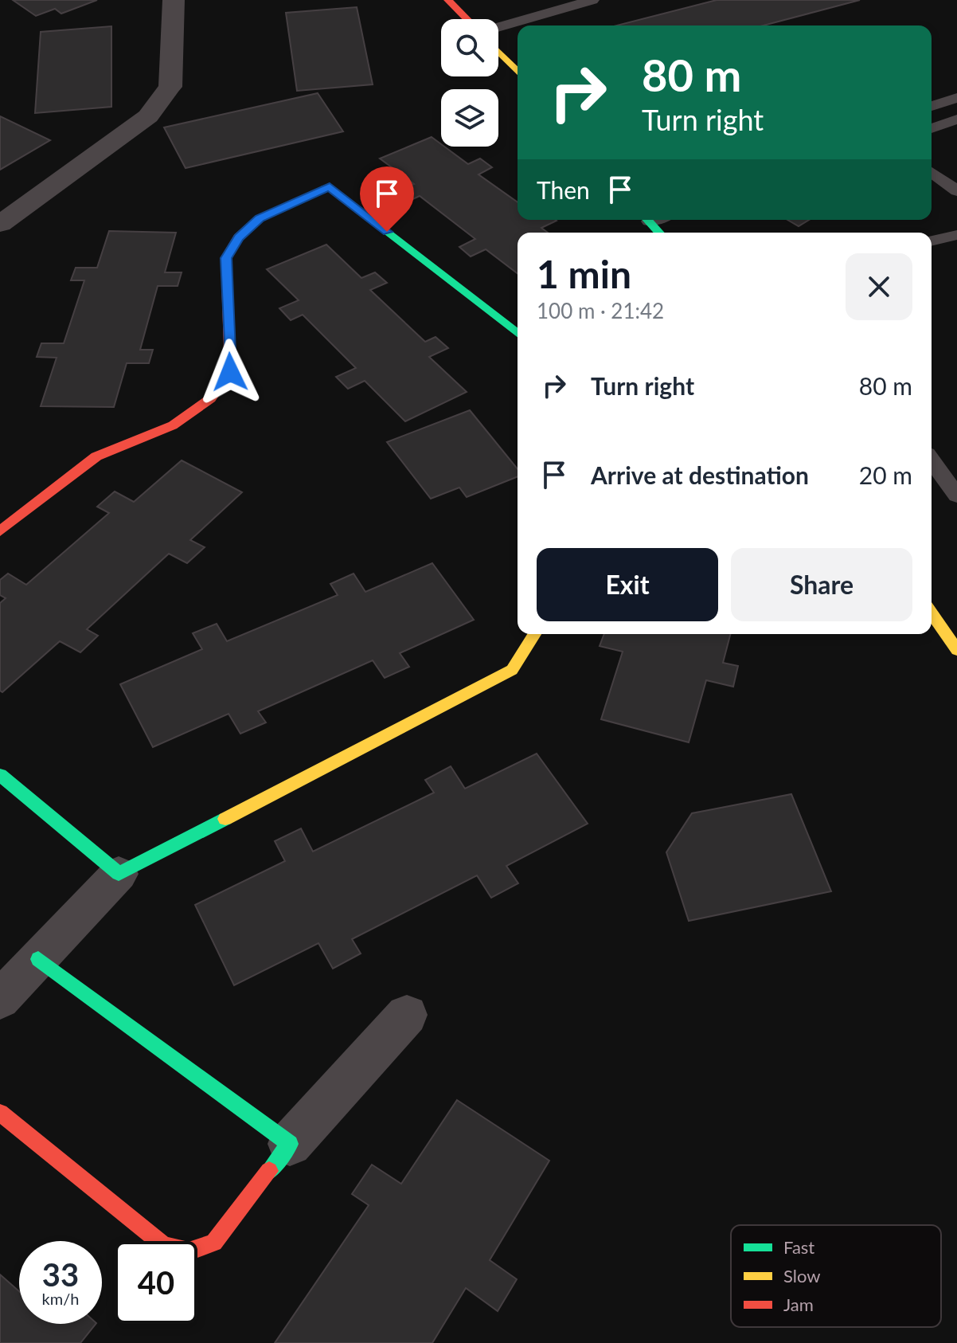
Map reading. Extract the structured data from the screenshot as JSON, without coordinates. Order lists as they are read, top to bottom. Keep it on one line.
{"legend":["Fast","Slow","Jam"],"page":{"turn":["80 m","Turn right"],"then":"Then","heading":["1 min","100 m · 21:42"],"list":[{"name":"Turn right","value":"80 m"},{"name":"Arrive at destination","value":"20 m"}],"buttons":["Exit","Share"],"speed":"33 km/h","limit":"40"}}
